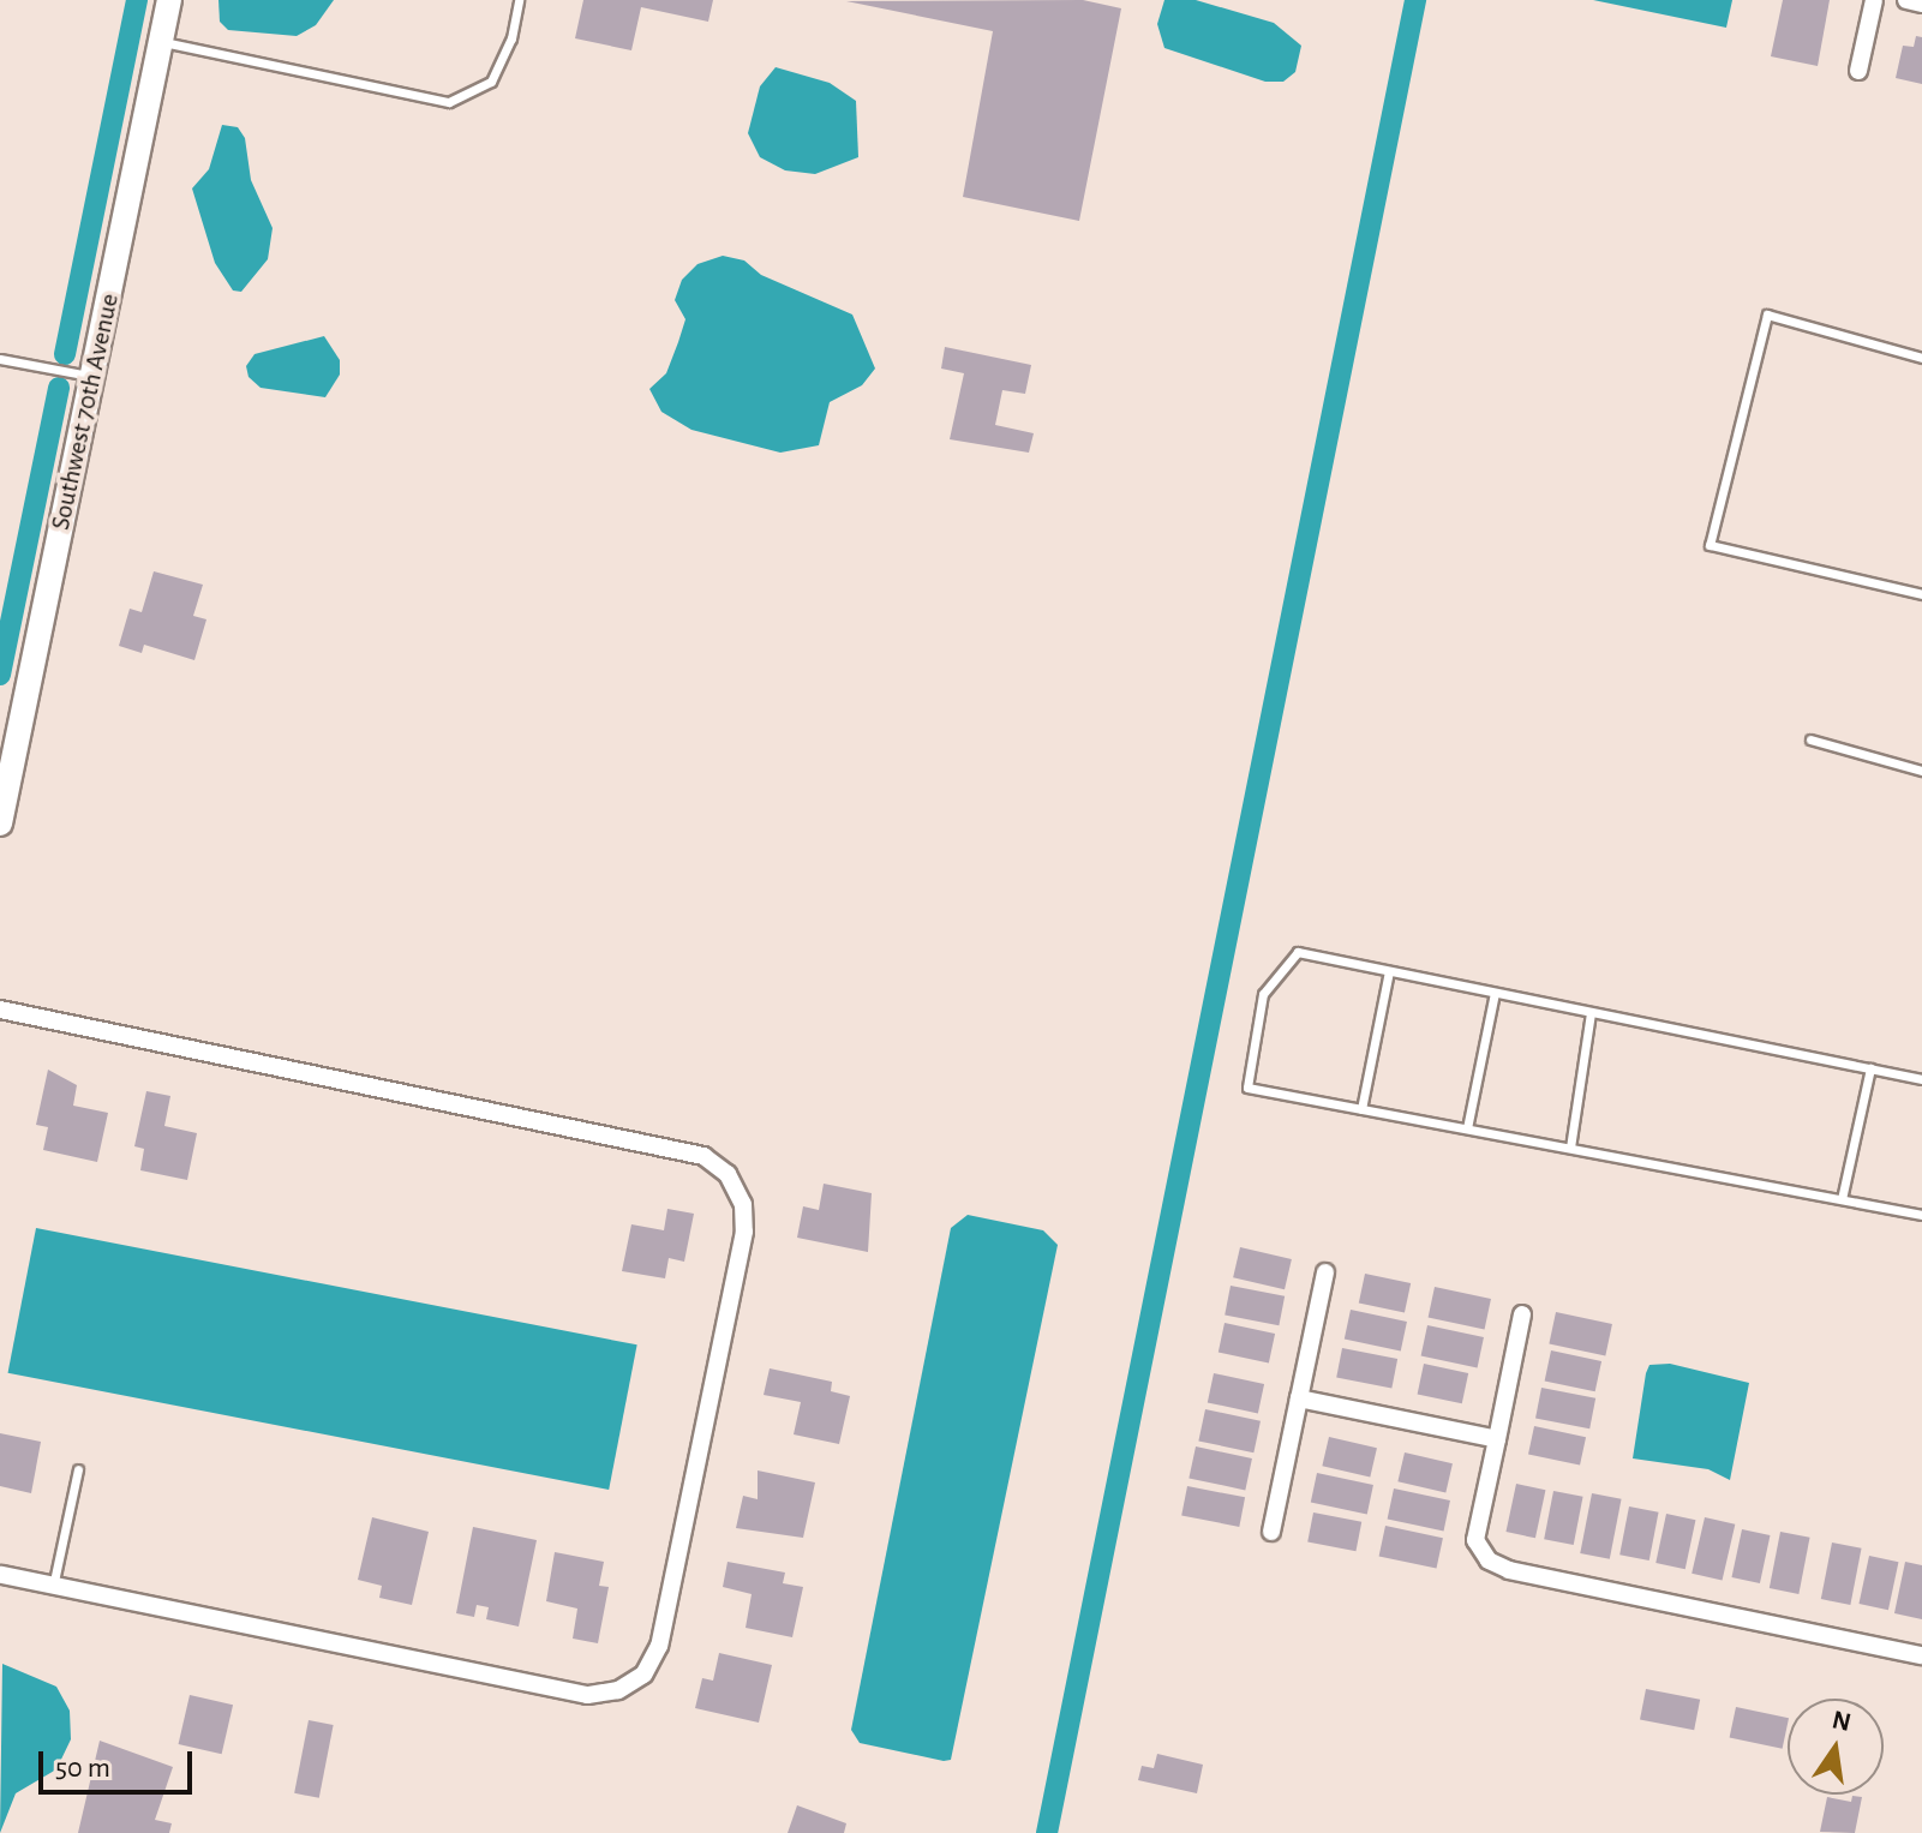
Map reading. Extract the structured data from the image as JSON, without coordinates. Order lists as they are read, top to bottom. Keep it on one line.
{"streets":{"street":["Southwest 70th Avenue"]},"scale_bar":"50 m","north":"top"}
